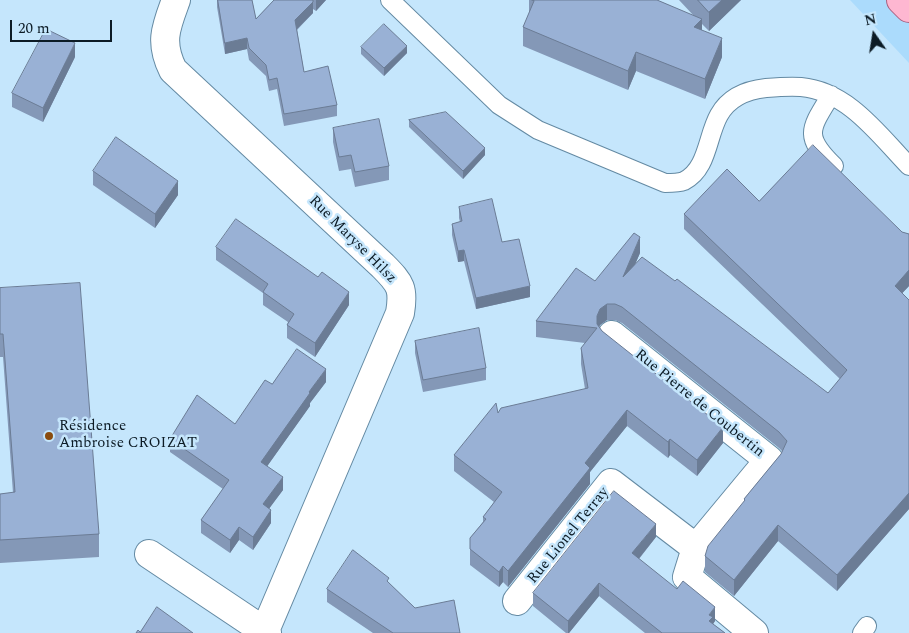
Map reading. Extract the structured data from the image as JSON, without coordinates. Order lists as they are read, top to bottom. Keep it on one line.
{"streets":{"street":["Rue Maryse Hilsz","Rue Pierre de Coubertin","Rue Lionel Terray"]},"crossings":[["Rue Pierre de Coubertin","Rue Lionel Terray"]],"places":["Résidence Ambroise CROIZAT"],"scale_bar":"20 m","north":"top"}
